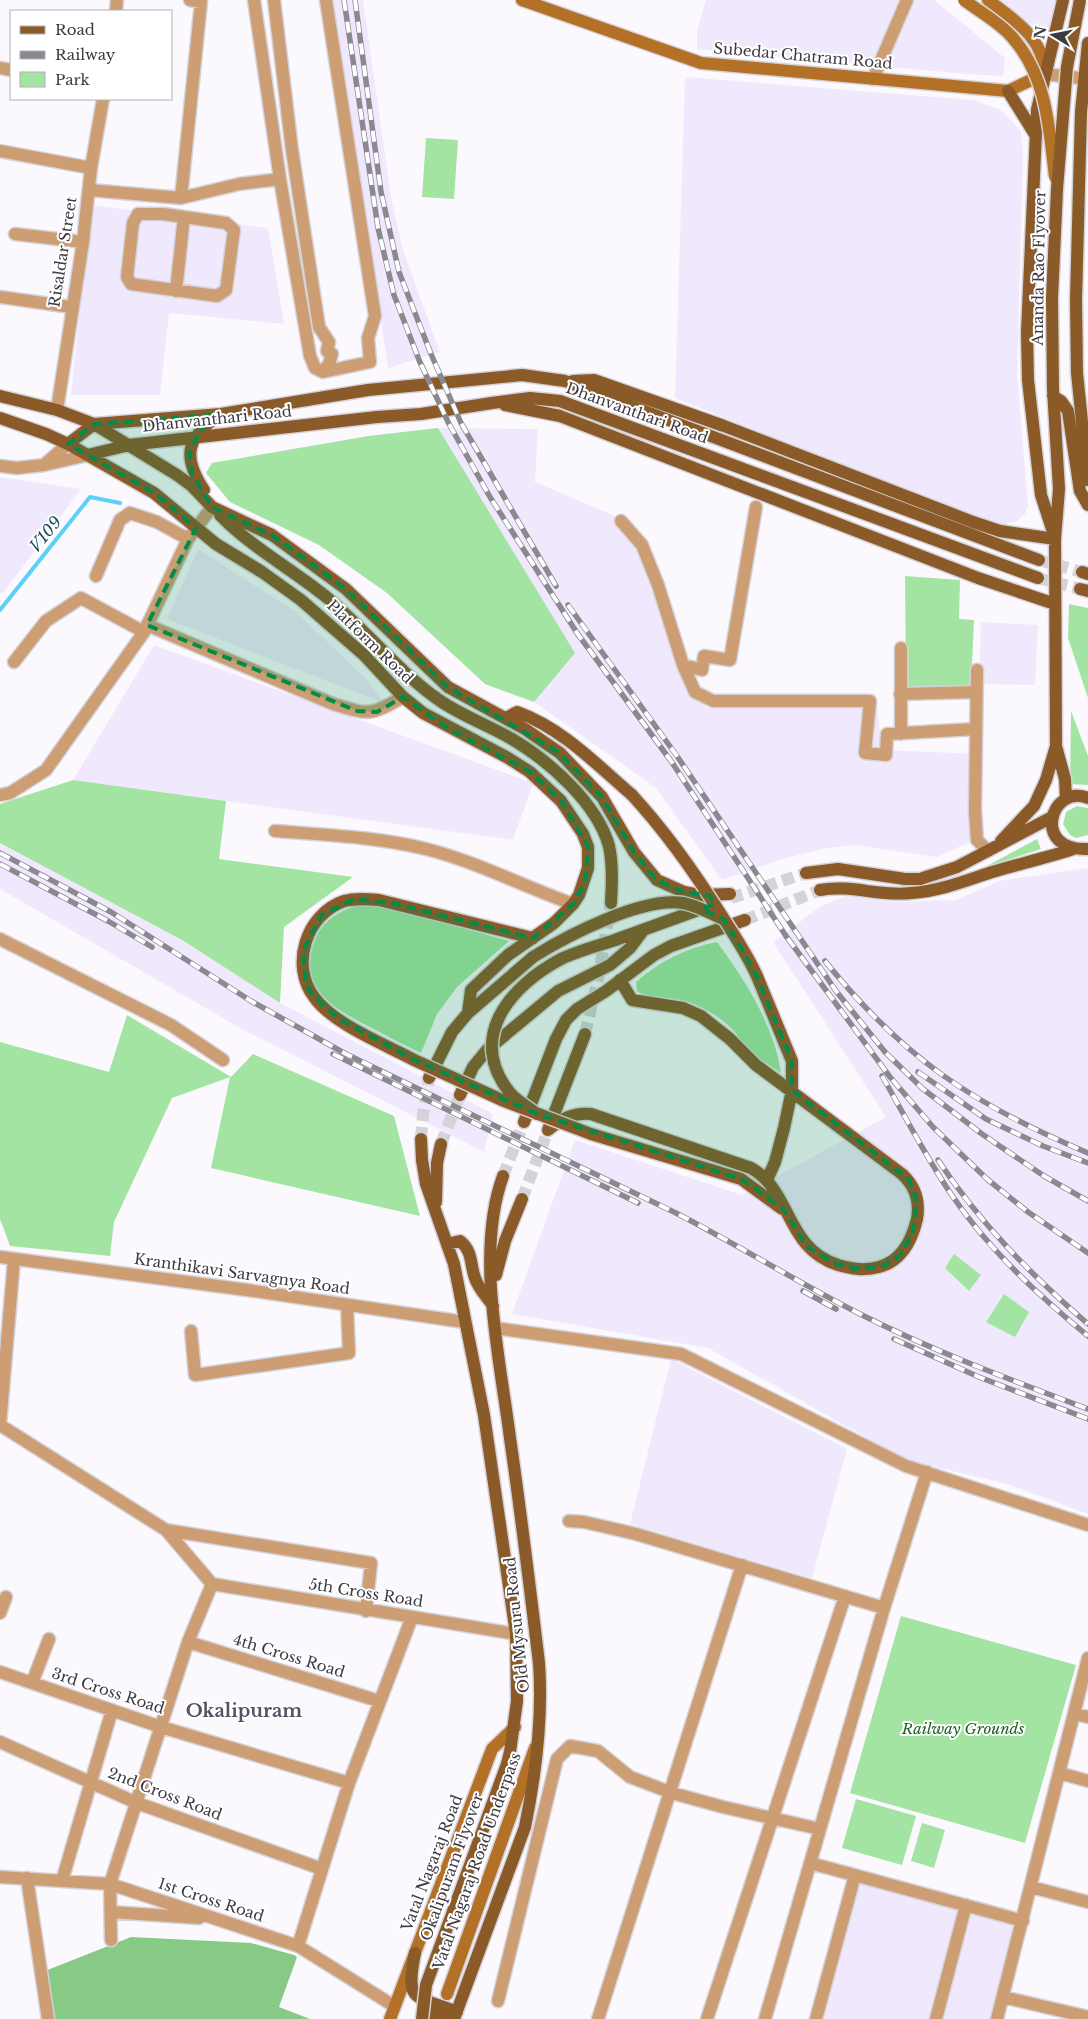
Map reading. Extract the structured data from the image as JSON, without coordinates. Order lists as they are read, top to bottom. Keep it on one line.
{"streets":{"main road":["Subedar Chatram Road","Ananda Rao Flyover","Dhanvanthari Road","Platform Road","Old Mysuru Road","Vatal Nagaraj Road Underpass","Vatal Nagaraj Road","Okalipuram Flyover"],"street":["Risaldar Street","Kranthikavi Sarvagnya Road","5th Cross Road","4th Cross Road","3rd Cross Road","2nd Cross Road","1st Cross Road"]},"crossings":[["Dhanvanthari Road","Platform Road"],["Kranthikavi Sarvagnya Road","Old Mysuru Road"],["5th Cross Road","Old Mysuru Road"],["Old Mysuru Road","Vatal Nagaraj Road Underpass"],["Old Mysuru Road","Vatal Nagaraj Road"],["Old Mysuru Road","Okalipuram Flyover"],["Vatal Nagaraj Road","Okalipuram Flyover"],["Vatal Nagaraj Road","1st Cross Road"]],"districts":["Okalipuram"],"water":["V109"],"parks":["Railway Grounds"],"legend":["Road","Railway","Park"],"north":"left"}
